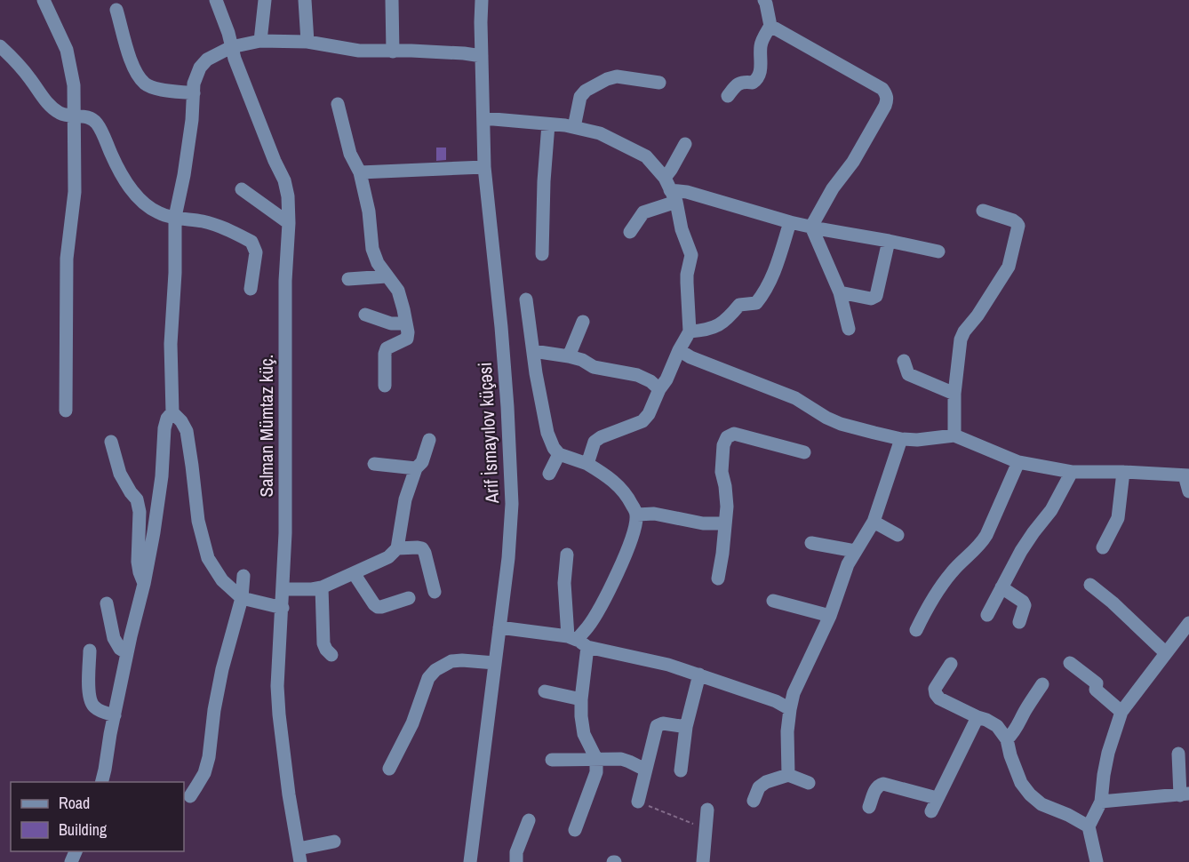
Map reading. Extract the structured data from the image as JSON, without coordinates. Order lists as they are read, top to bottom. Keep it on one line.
{"streets":{"street":["Salman Mümtaz küç.","Arif İsmayılov küçəsi"]},"legend":["Road","Building"]}
